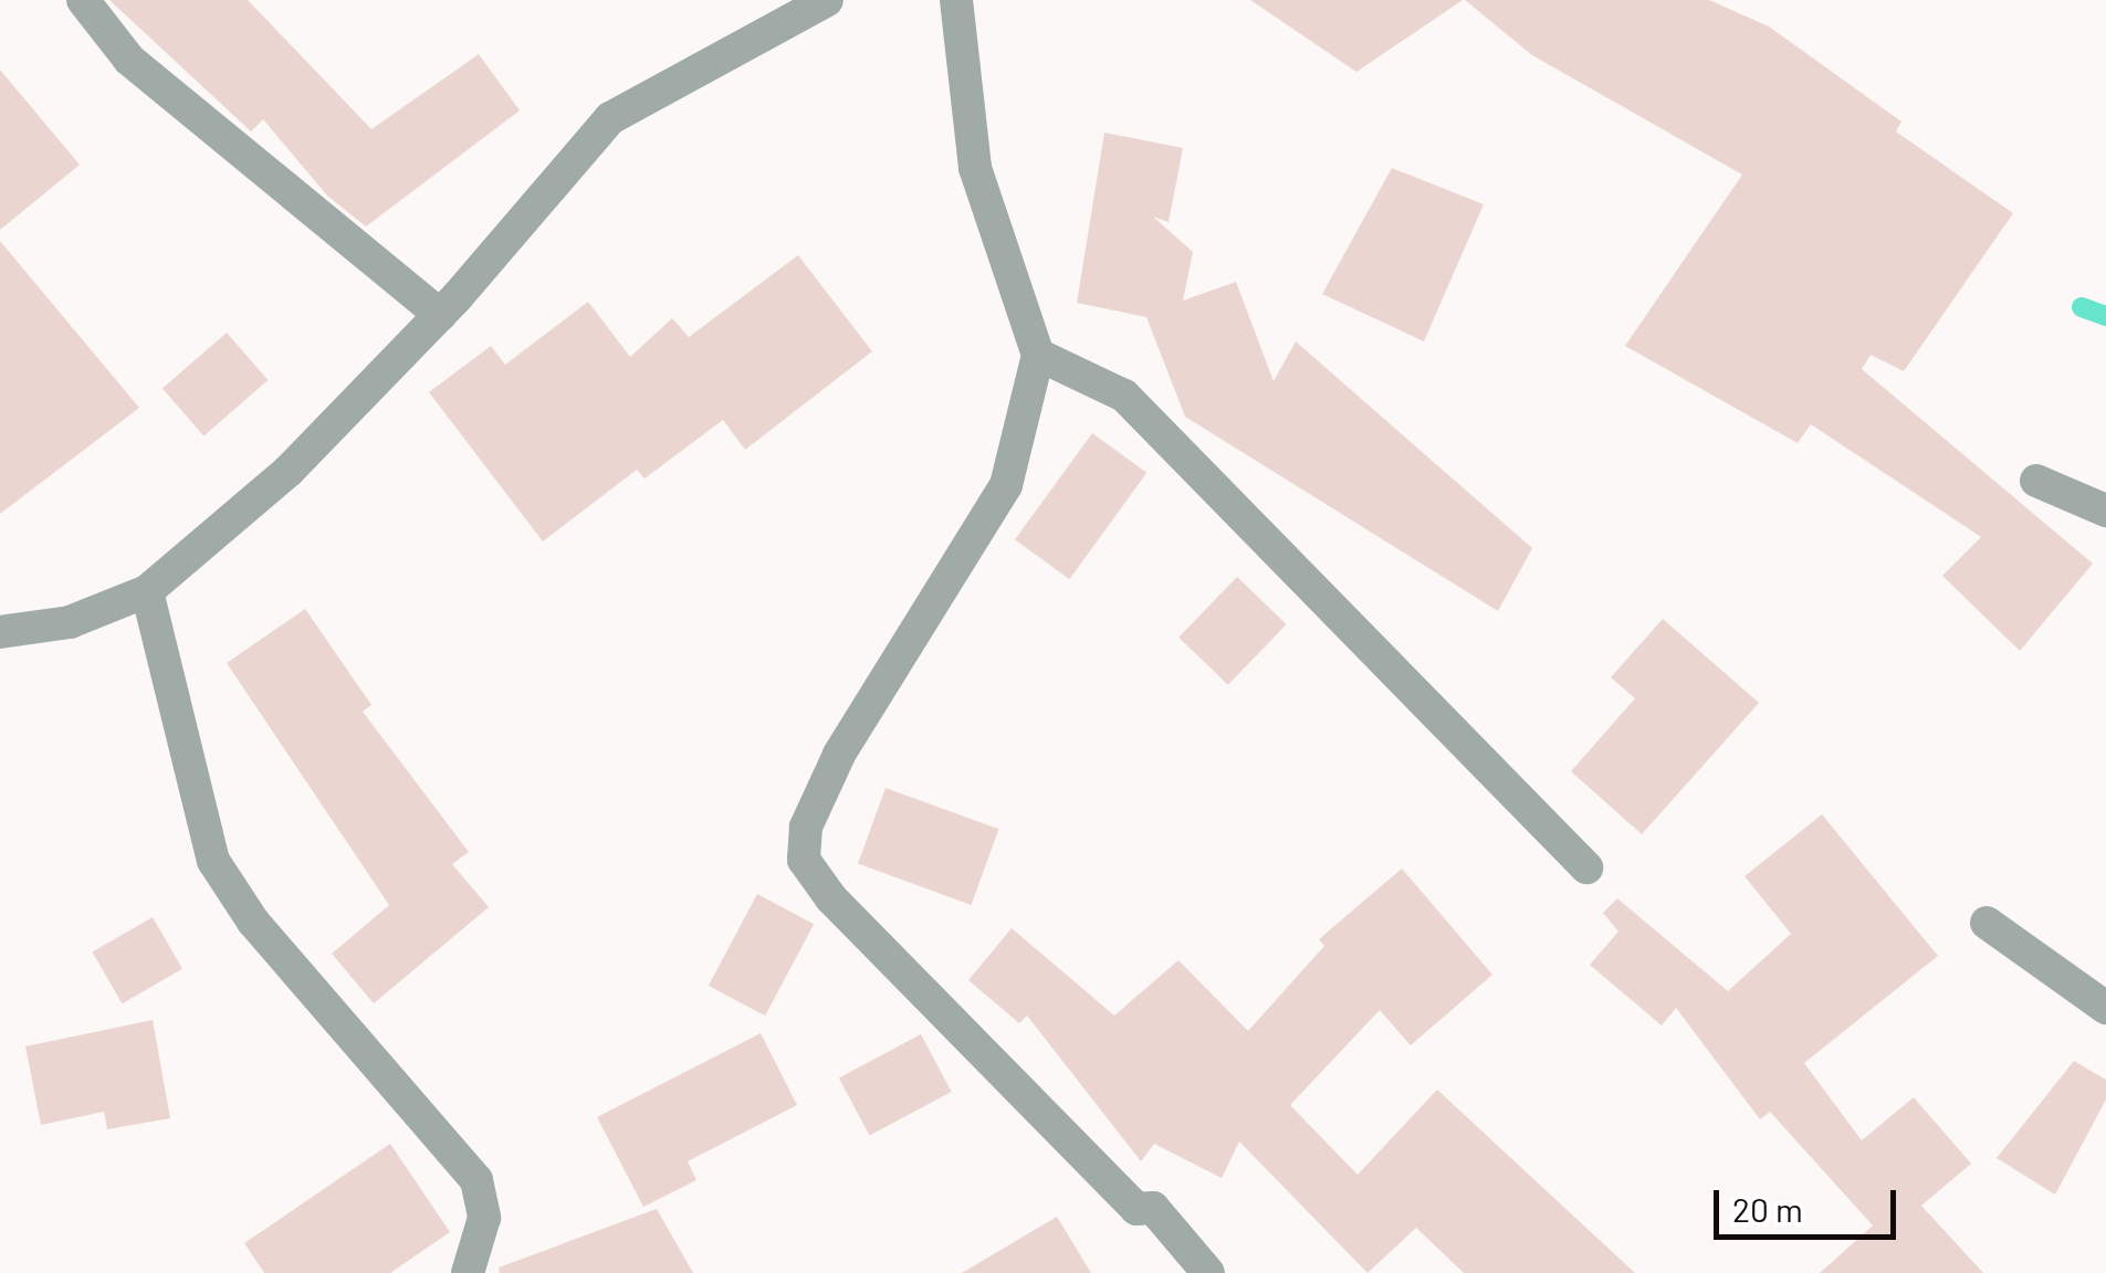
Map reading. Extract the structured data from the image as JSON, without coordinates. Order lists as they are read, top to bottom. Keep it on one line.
{"scale_bar":"20 m"}
